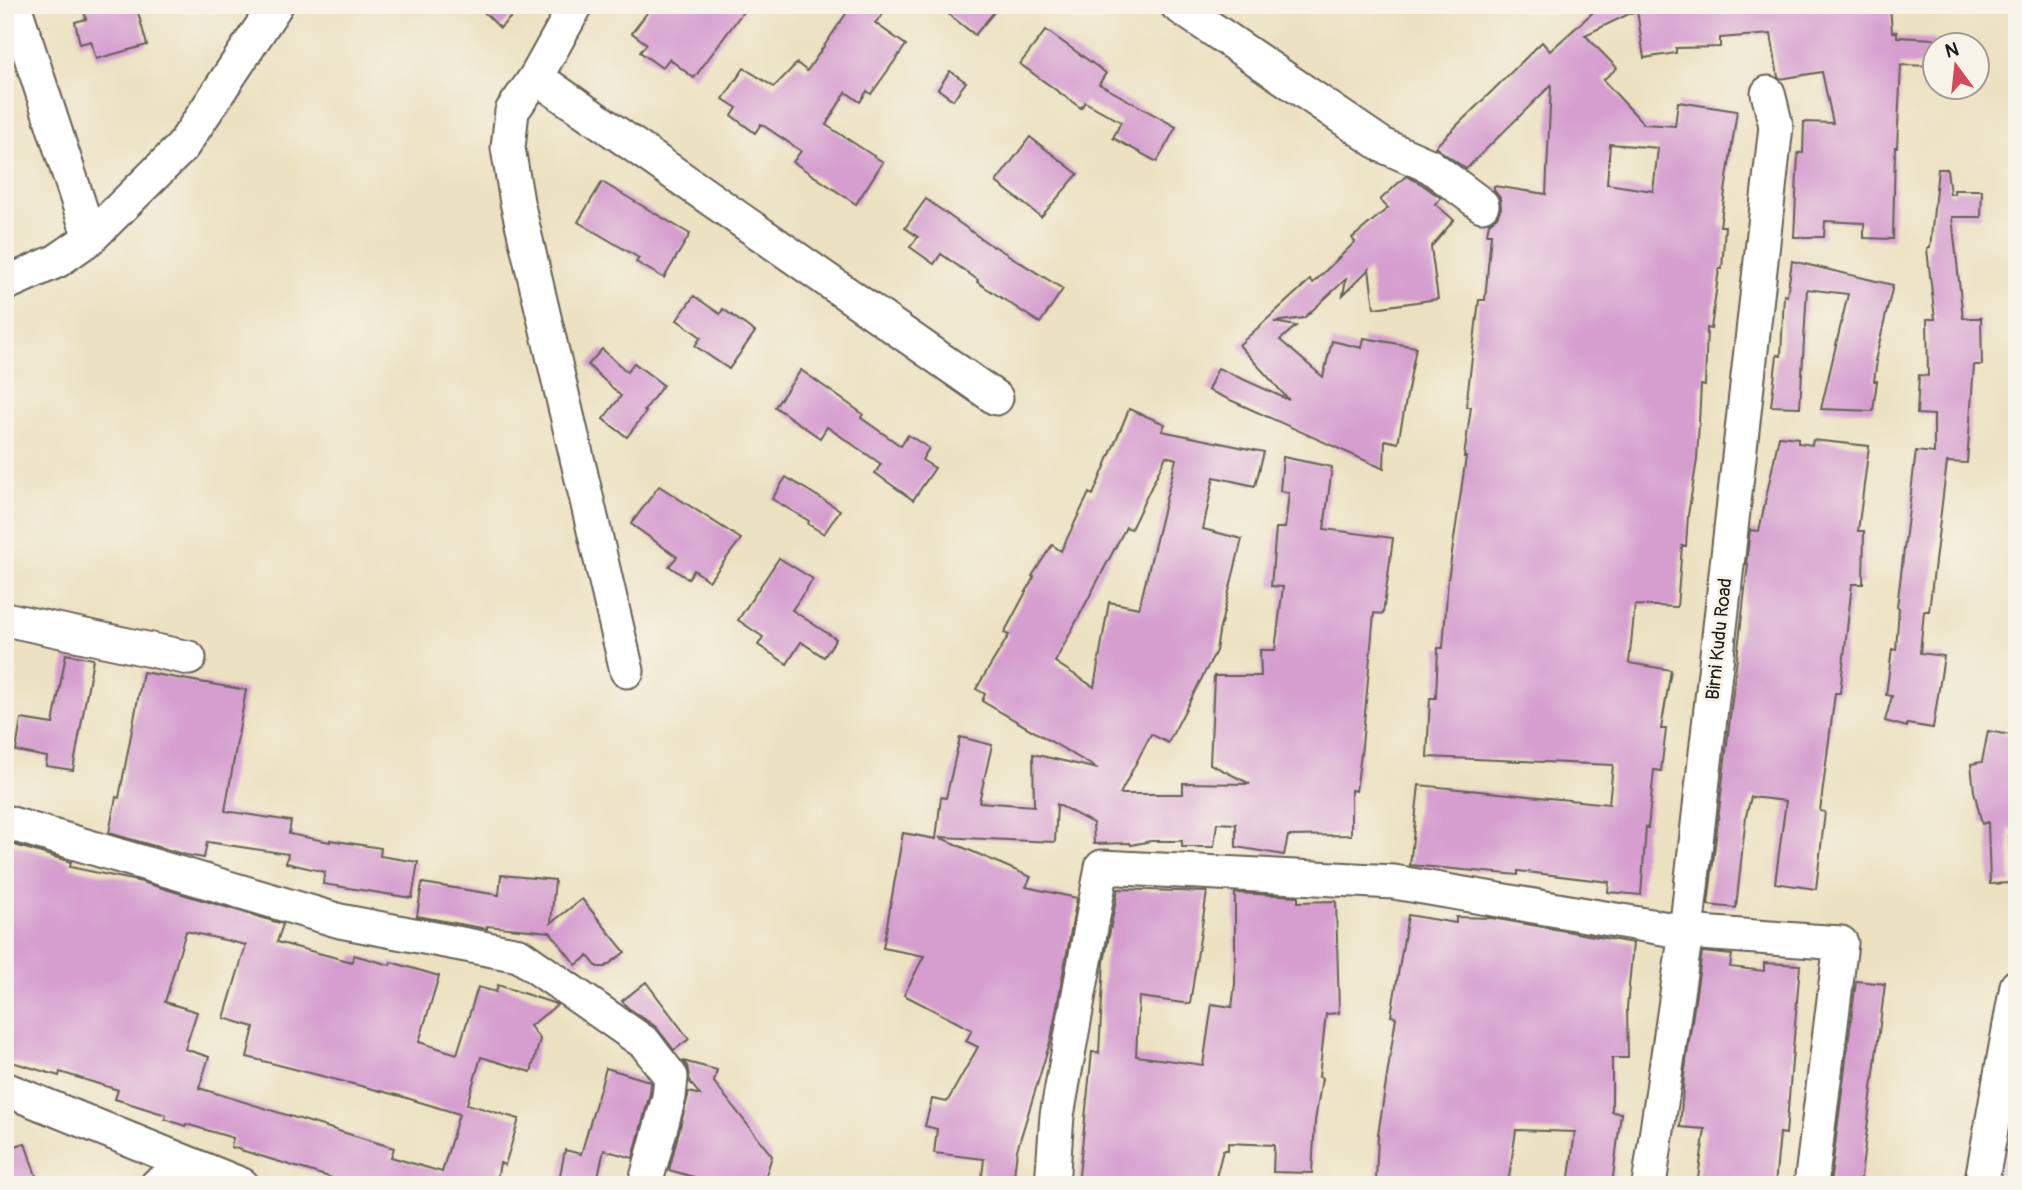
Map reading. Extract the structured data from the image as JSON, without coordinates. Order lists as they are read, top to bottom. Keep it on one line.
{"streets":{"street":["Birni Kudu Road"]},"north":"top"}
